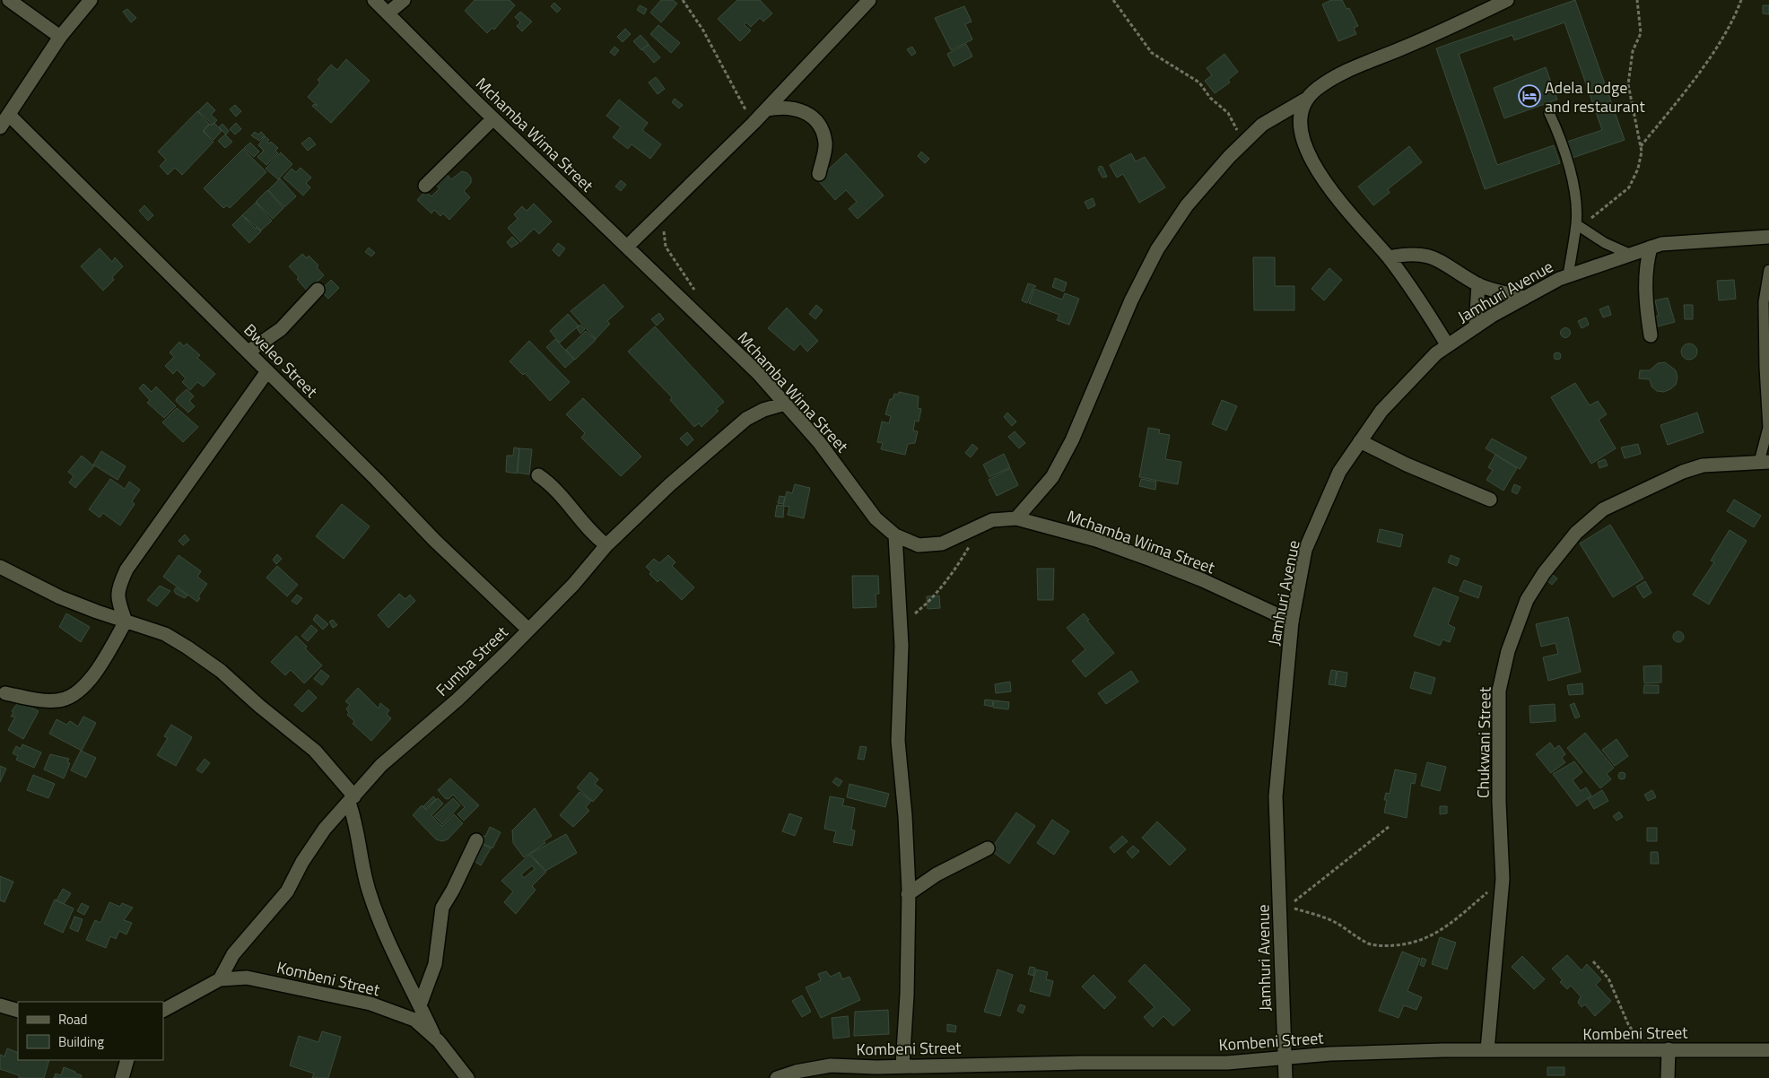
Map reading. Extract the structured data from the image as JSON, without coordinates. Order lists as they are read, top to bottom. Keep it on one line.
{"streets":{"street":["Mchamba Wima Street","Jamhuri Avenue","Bweleo Street","Fumba Street","Chukwani Street","Kombeni Street"]},"crossings":[["Mchamba Wima Street","Jamhuri Avenue"],["Mchamba Wima Street","Fumba Street"],["Jamhuri Avenue","Kombeni Street"],["Bweleo Street","Fumba Street"],["Fumba Street","Kombeni Street"],["Chukwani Street","Kombeni Street"]],"places":{"hotel":["Adela Lodge and restaurant"]},"legend":["Road","Building"]}
